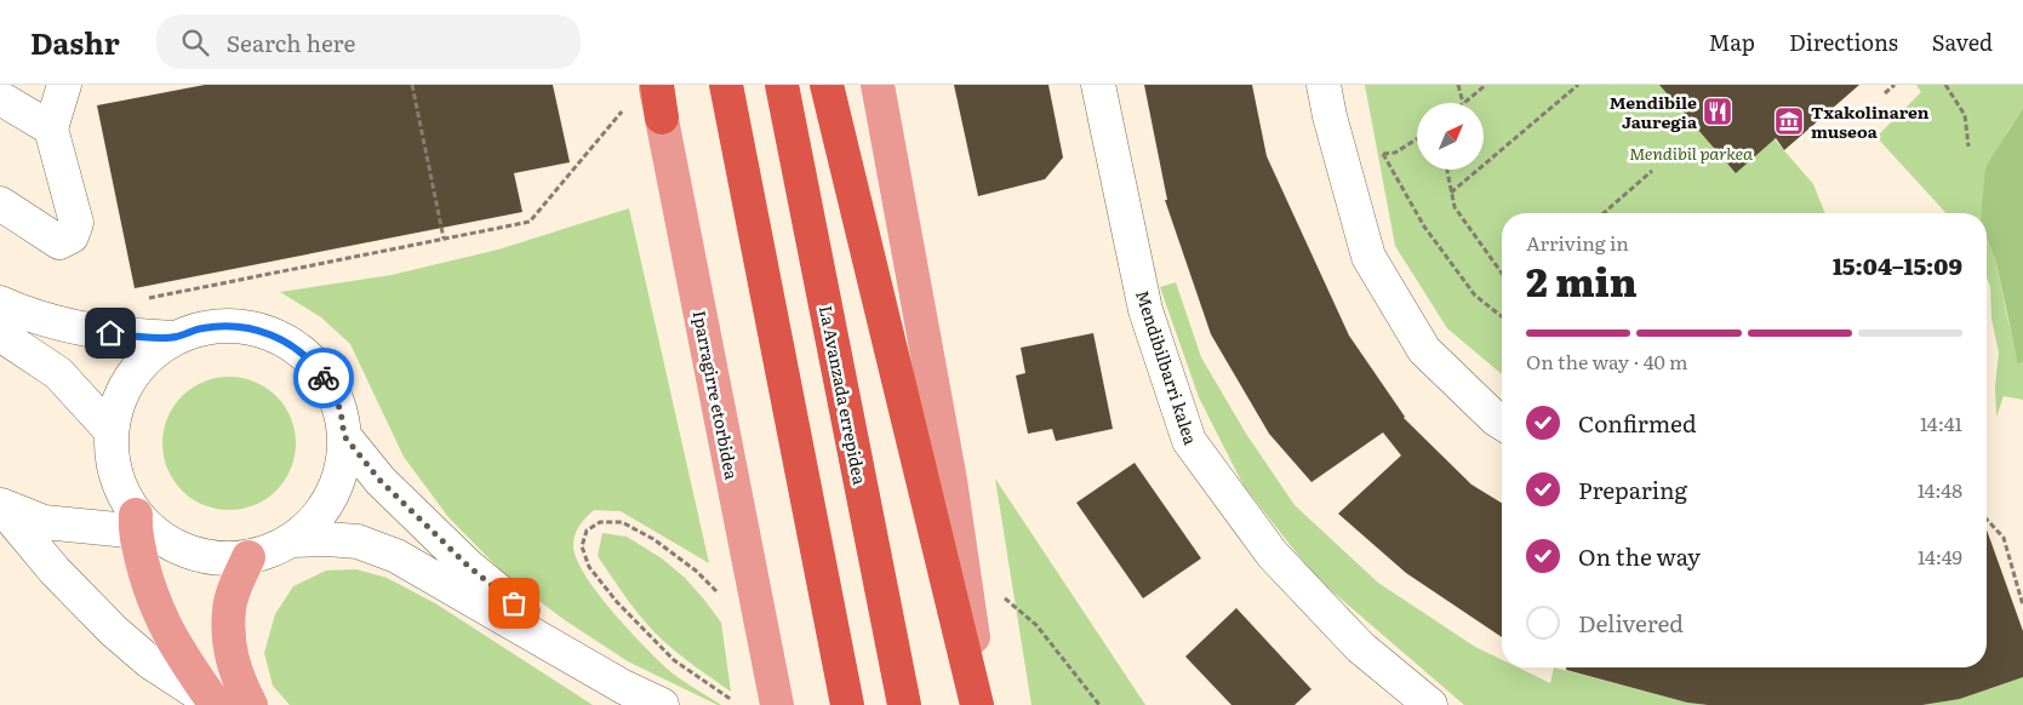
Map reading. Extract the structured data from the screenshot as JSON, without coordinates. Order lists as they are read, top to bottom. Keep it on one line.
{"streets":{"highway":["La Avanzada errepidea"],"main road":["Iparragirre etorbidea"],"street":["Mendibilbarri kalea"]},"parks":["Mendibil parkea"],"places":{"restaurant":["Mendibile Jauregia"],"museum":["Txakolinaren museoa"]},"north":"top right","page":{"header":"Dashr","search":"Search here","nav":["Map","Directions","Saved"],"heading":["2 min","Arriving in","15:04–15:09"],"bar":"On the way · 40 m","list":[["Confirmed","14:41"],["Preparing","14:48"],["On the way","14:49"],"Delivered"]}}
